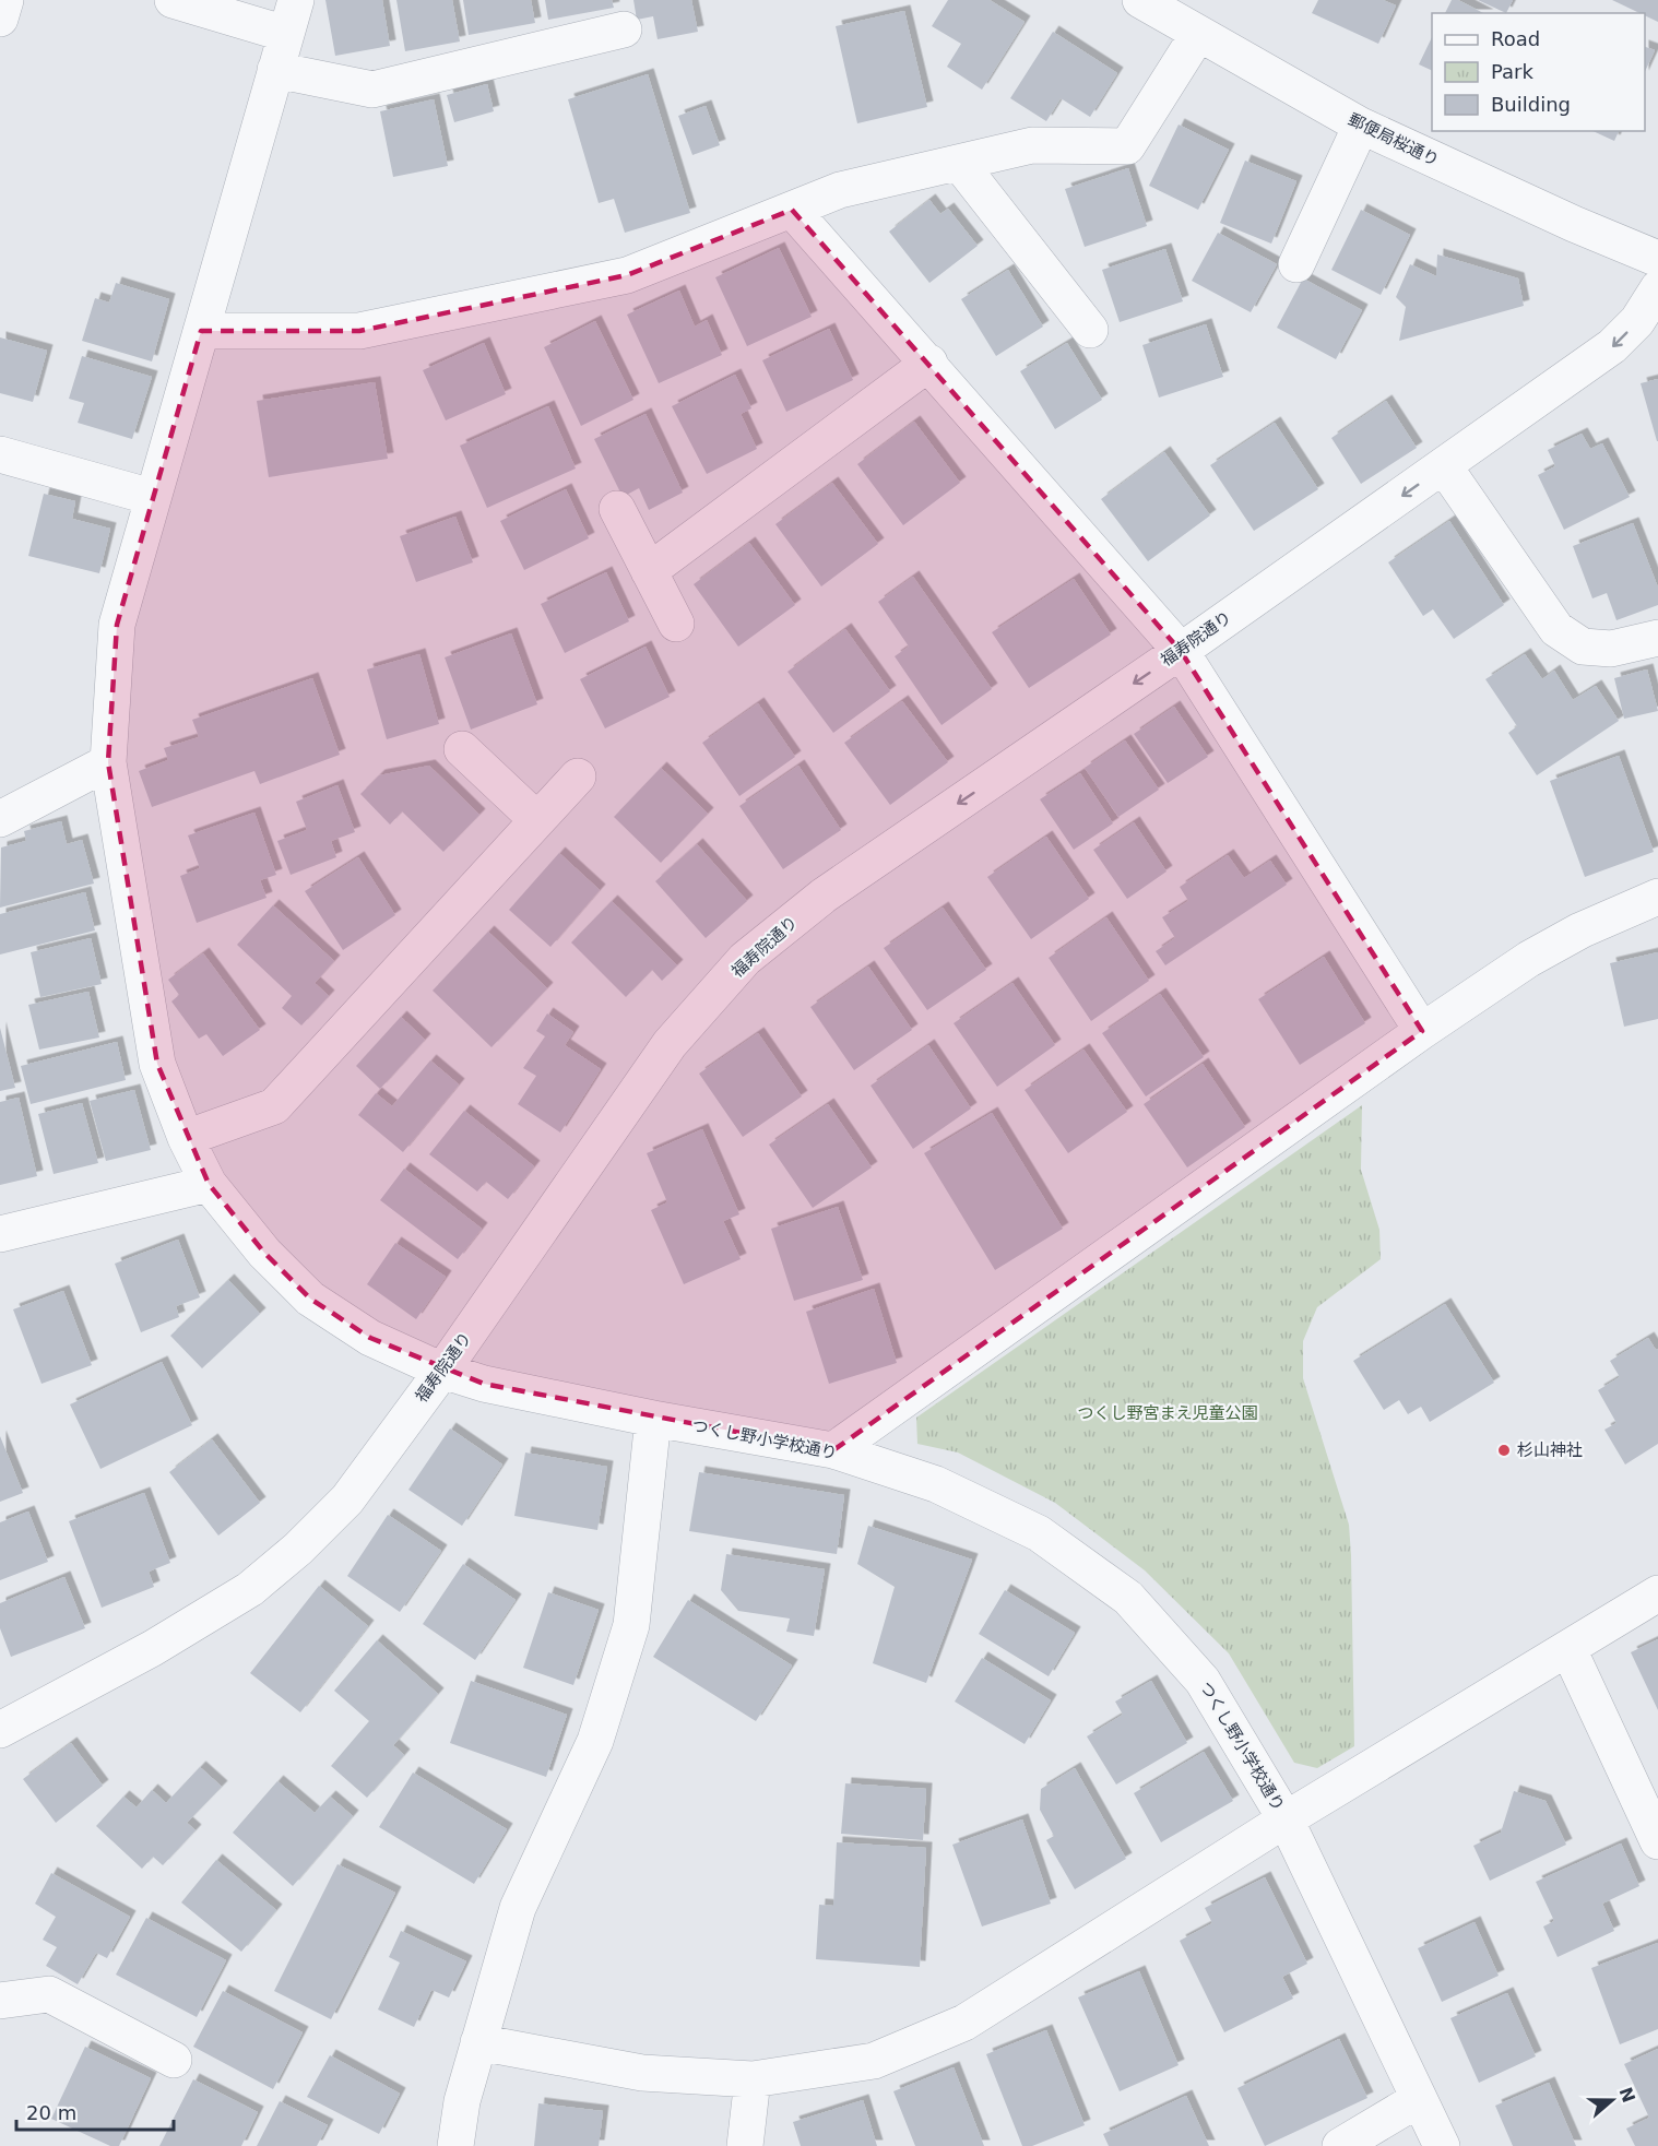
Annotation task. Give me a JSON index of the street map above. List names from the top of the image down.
{
  "streets": {
    "street": ["郵便局桜通り", "福寿院通り", "つくし野小学校通り"]
  },
  "crossings": [
    ["福寿院通り", "つくし野小学校通り"]
  ],
  "parks": ["つくし野宮まえ児童公園"],
  "places": ["杉山神社"],
  "legend": ["Road", "Park", "Building"],
  "scale_bar": "20 m",
  "north": "right"
}
